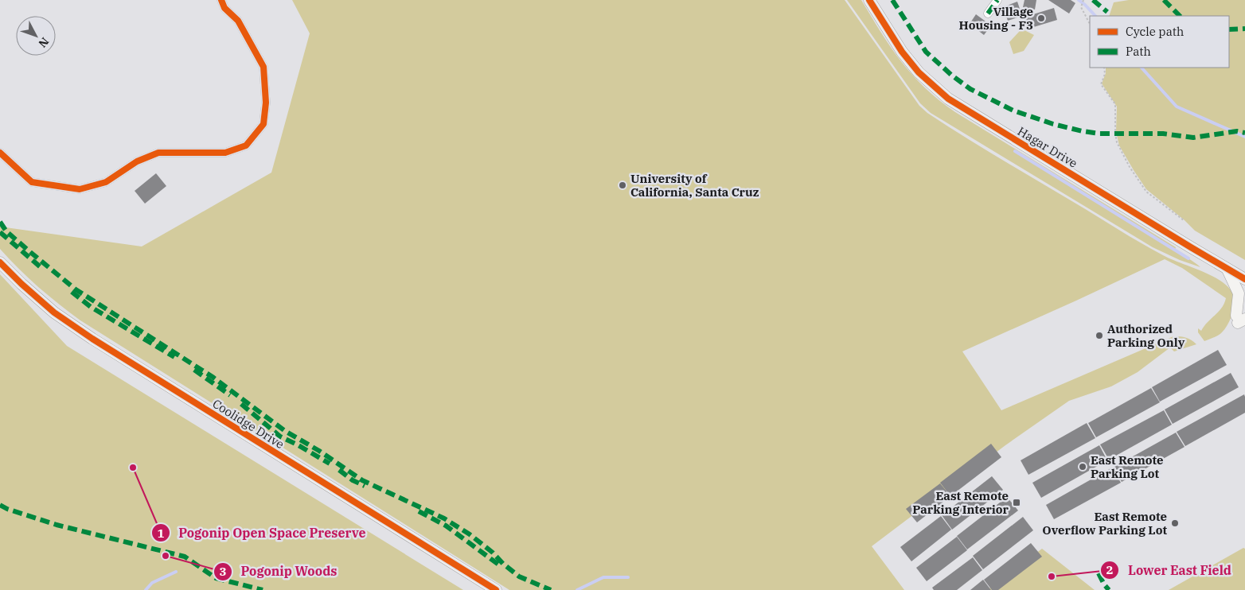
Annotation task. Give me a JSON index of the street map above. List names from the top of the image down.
{
  "streets": {
    "street": ["Hagar Drive", "Coolidge Drive"]
  },
  "places": {
    "other": [
      "Village Housing - F3",
      "University of California, Santa Cruz",
      "Authorized Parking Only",
      "East Remote Parking Lot",
      "Pogonip Open Space Preserve",
      "East Remote Overflow Parking Lot",
      "Pogonip Woods",
      "Lower East Field"
    ],
    "transit": ["East Remote Parking Interior"]
  },
  "legend": ["Cycle path", "Path"],
  "north": "bottom right"
}
